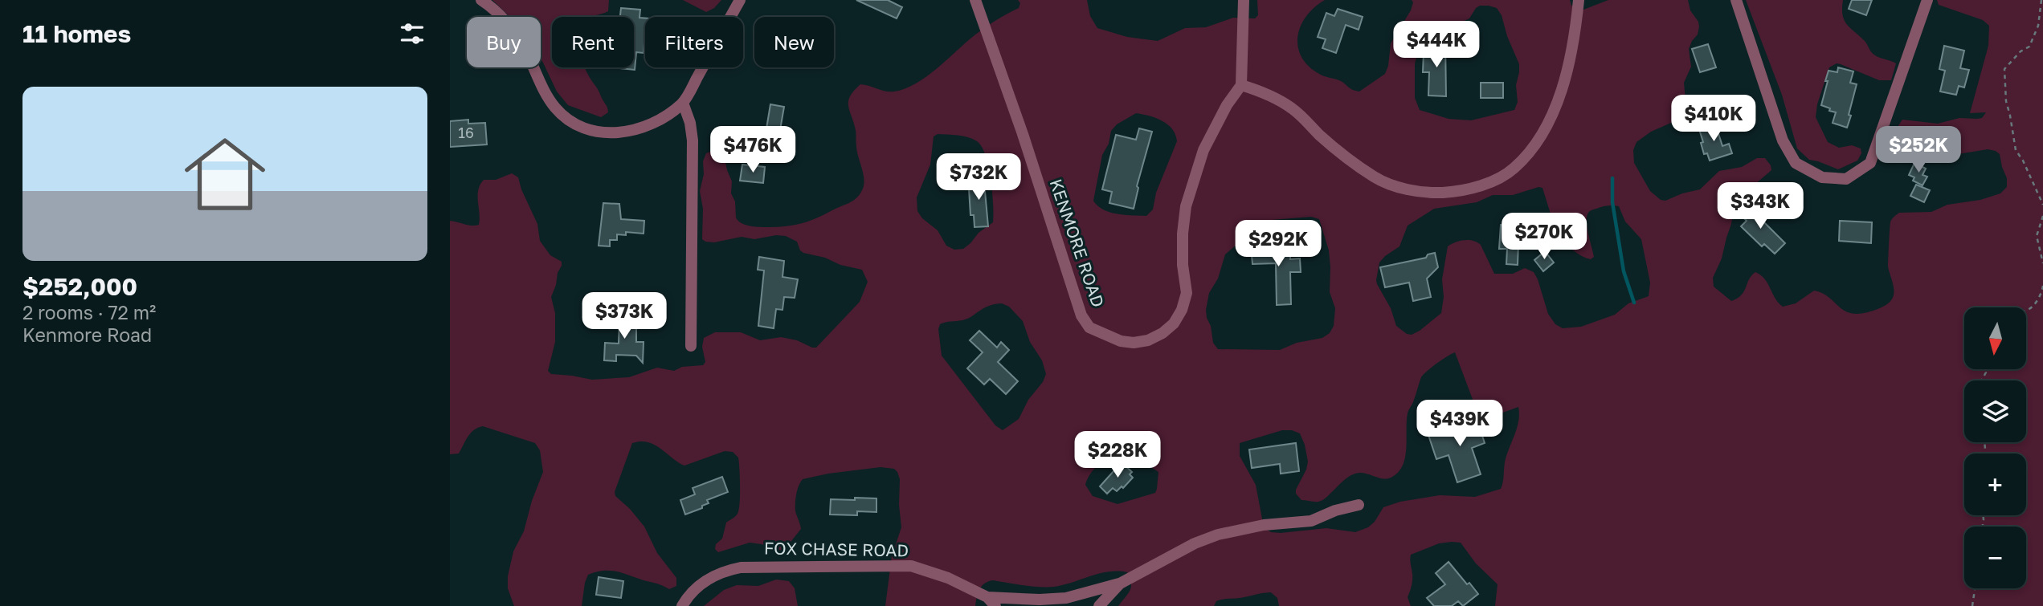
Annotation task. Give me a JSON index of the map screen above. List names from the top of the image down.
{
  "streets": {
    "street": ["KENMORE ROAD", "FOX CHASE ROAD"]
  },
  "house_numbers": ["16"],
  "north": "bottom",
  "page": {
    "heading": "11 homes",
    "chip": [
      "Buy",
      "Rent",
      "Filters",
      "New"
    ],
    "price": [
      "$444K",
      "$410K",
      "$476K",
      "$252K",
      "$732K",
      "$343K",
      "$270K",
      "$292K",
      "$373K",
      "$439K",
      "$228K"
    ],
    "list": [
      {
        "name": "$252,000",
        "note": "2 rooms · 72 m² · Kenmore Road"
      }
    ],
    "map_buttons": ["+", "−"]
  }
}
